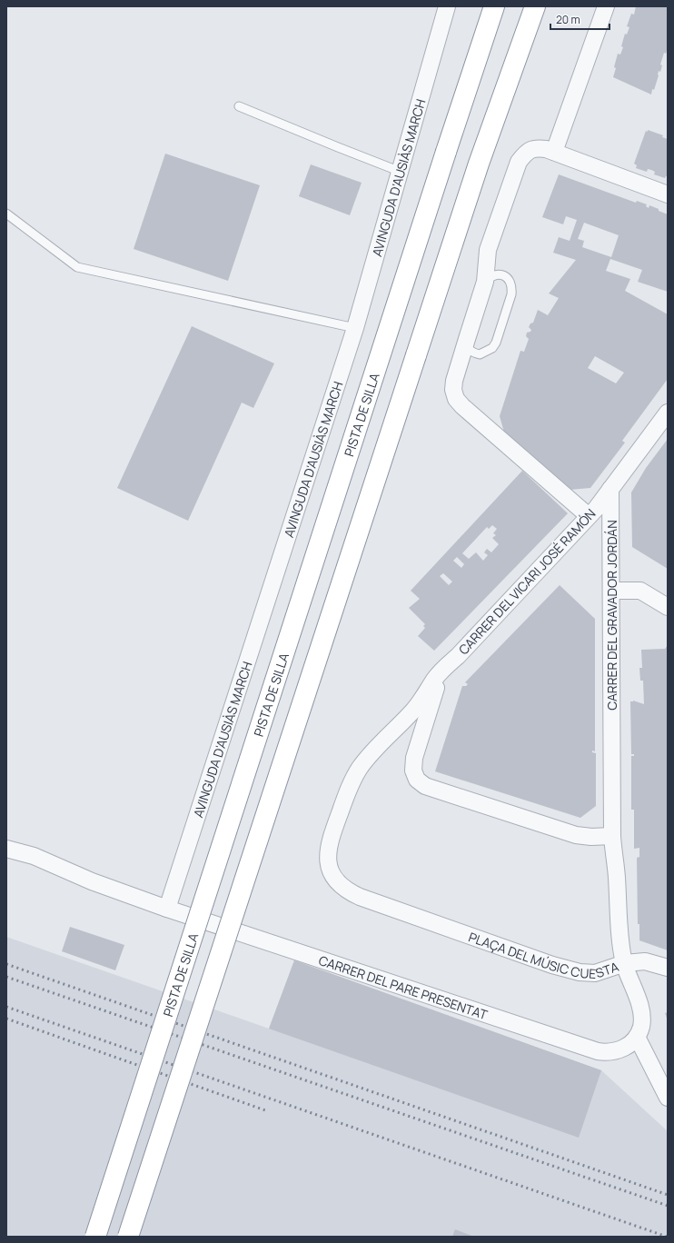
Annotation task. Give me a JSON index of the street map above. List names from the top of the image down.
{
  "streets": {
    "highway": ["PISTA DE SILLA"],
    "street": [
      "AVINGUDA D'AUSIÀS MARCH",
      "CARRER DEL VICARI JOSÉ RAMÓN",
      "CARRER DEL GRAVADOR JORDÁN",
      "PLAÇA DEL MÚSIC CUESTA",
      "CARRER DEL PARE PRESENTAT"
    ]
  },
  "crossings": [
    ["AVINGUDA D'AUSIÀS MARCH", "CARRER DEL PARE PRESENTAT"],
    ["CARRER DEL VICARI JOSÉ RAMÓN", "CARRER DEL GRAVADOR JORDÁN"],
    ["CARRER DEL VICARI JOSÉ RAMÓN", "PLAÇA DEL MÚSIC CUESTA"],
    ["CARRER DEL GRAVADOR JORDÁN", "PLAÇA DEL MÚSIC CUESTA"]
  ],
  "scale_bar": "20 m"
}
